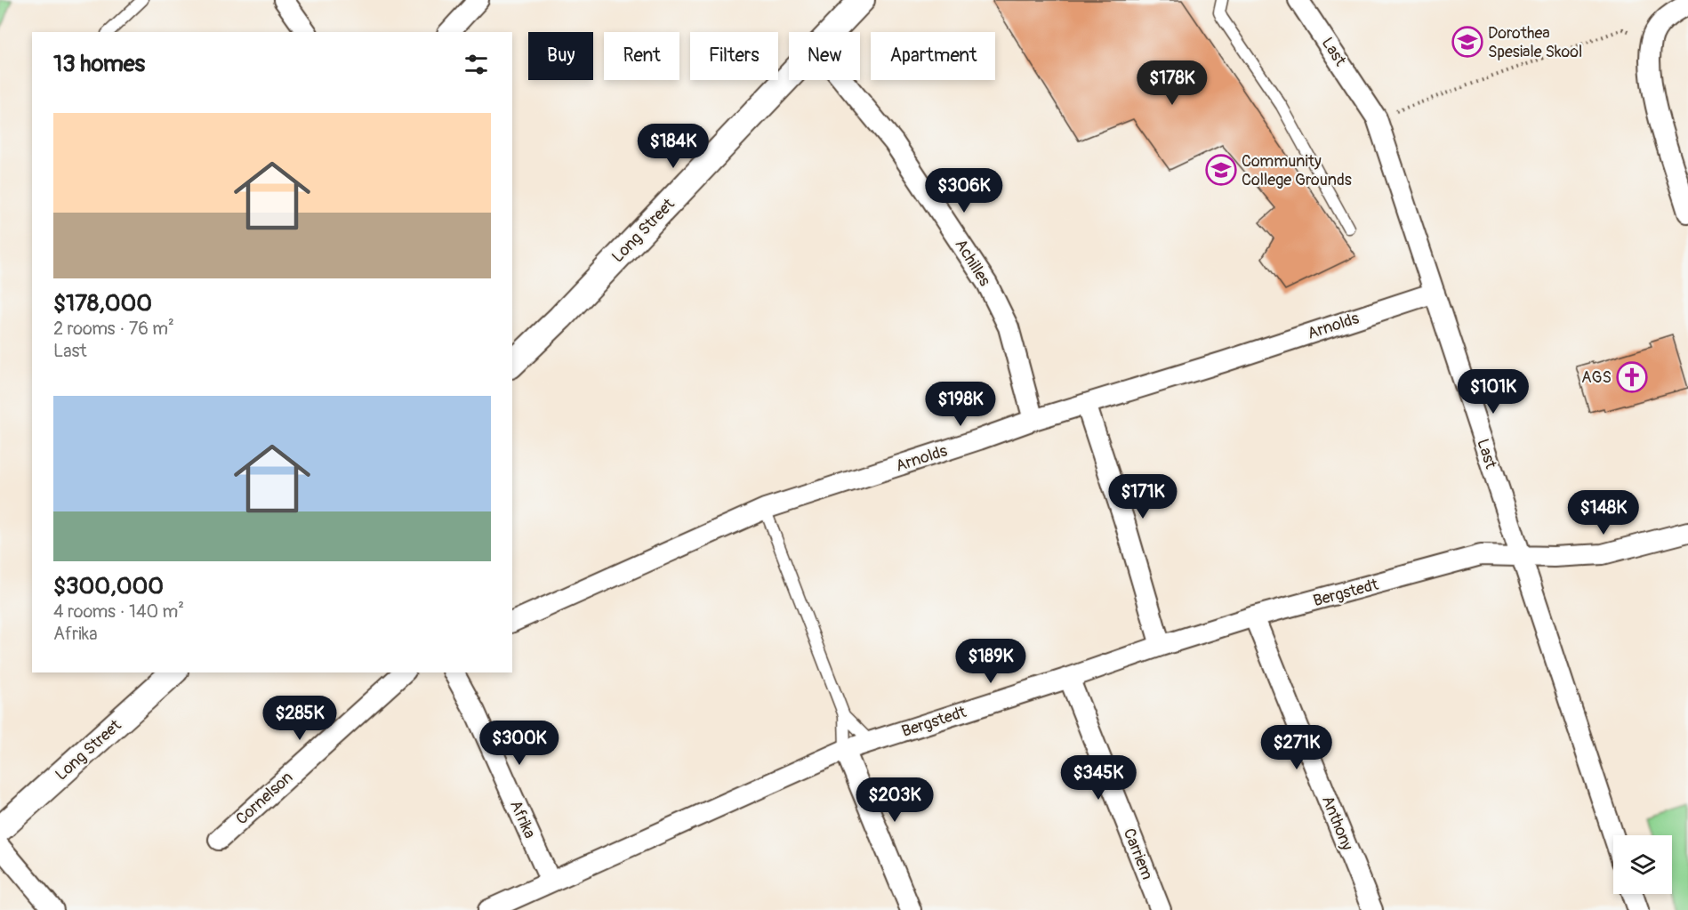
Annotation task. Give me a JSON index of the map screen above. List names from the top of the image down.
{
  "streets": {
    "street": [
      "Last",
      "Long Street",
      "Achilles",
      "Arnolds",
      "Bergstedt",
      "Cornelson",
      "Afrika",
      "Anthony",
      "Carriem"
    ]
  },
  "crossings": [
    ["Last", "Arnolds"],
    ["Last", "Bergstedt"],
    ["Achilles", "Arnolds"],
    ["Bergstedt", "Afrika"],
    ["Bergstedt", "Anthony"],
    ["Bergstedt", "Carriem"]
  ],
  "places": {
    "school or university": ["Dorothea Spesiale Skool", "Community College Grounds"],
    "church": ["AGS"]
  },
  "page": {
    "chip": [
      "Buy",
      "Rent",
      "Filters",
      "New",
      "Apartment"
    ],
    "heading": "13 homes",
    "price": [
      "$178K",
      "$184K",
      "$306K",
      "$101K",
      "$198K",
      "$171K",
      "$148K",
      "$189K",
      "$285K",
      "$300K",
      "$271K",
      "$345K",
      "$203K"
    ],
    "list": [
      {
        "name": "$178,000",
        "note": "2 rooms · 76 m² · Last"
      },
      {
        "name": "$300,000",
        "note": "4 rooms · 140 m² · Afrika"
      }
    ]
  }
}
